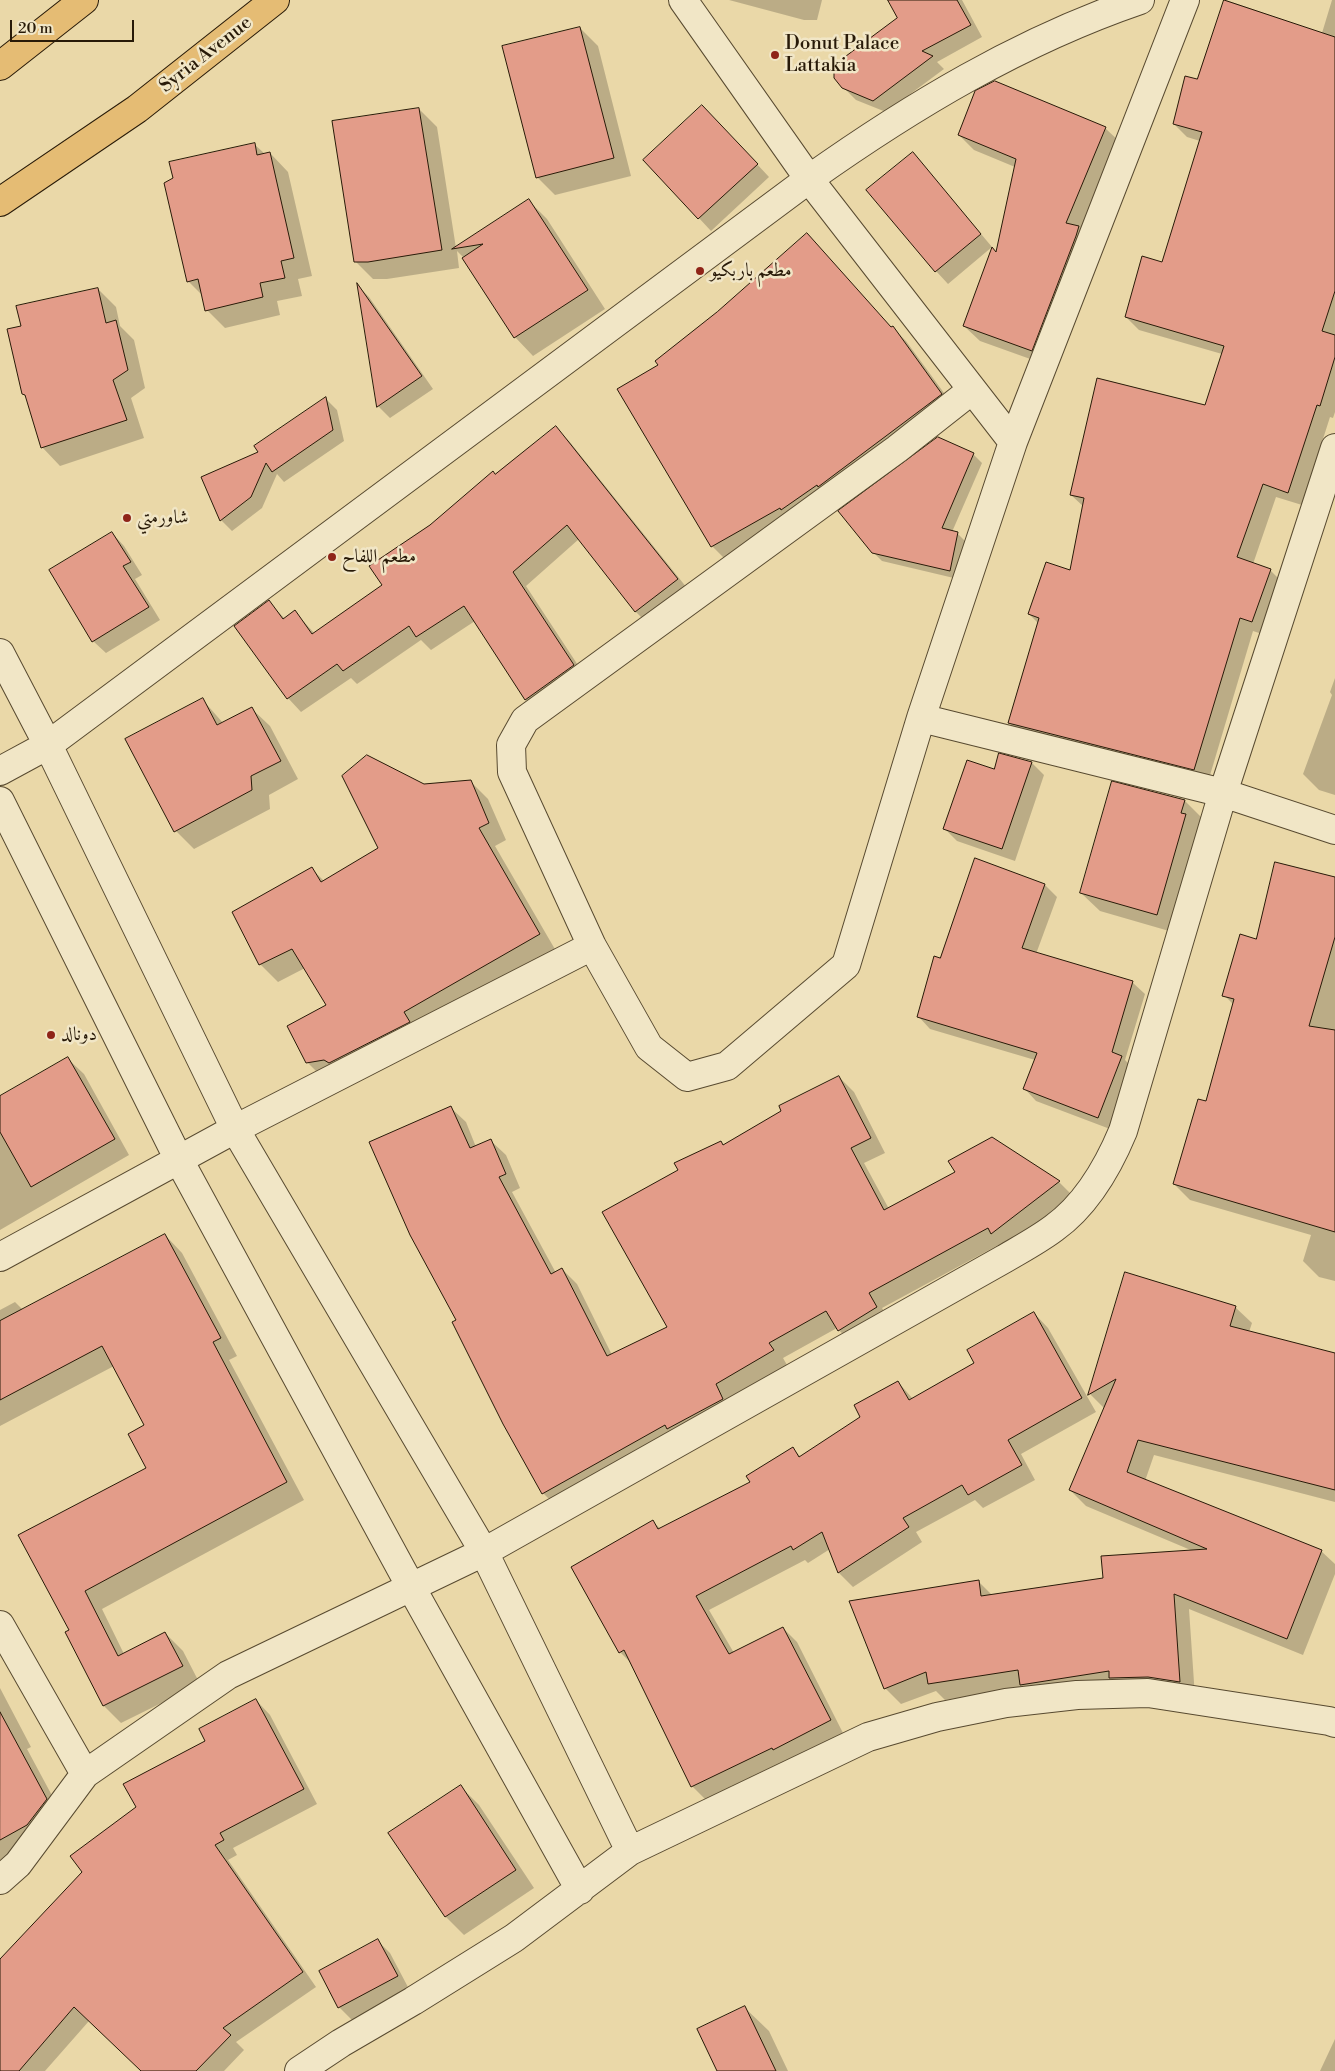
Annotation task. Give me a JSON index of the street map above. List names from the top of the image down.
{
  "streets": {
    "main road": ["Syria Avenue"]
  },
  "places": [
    "Donut Palace Lattakia",
    "مطعم باربكيو",
    "شاورمتي",
    "مطعم اللفاح",
    "دونالد"
  ],
  "scale_bar": "20 m"
}
